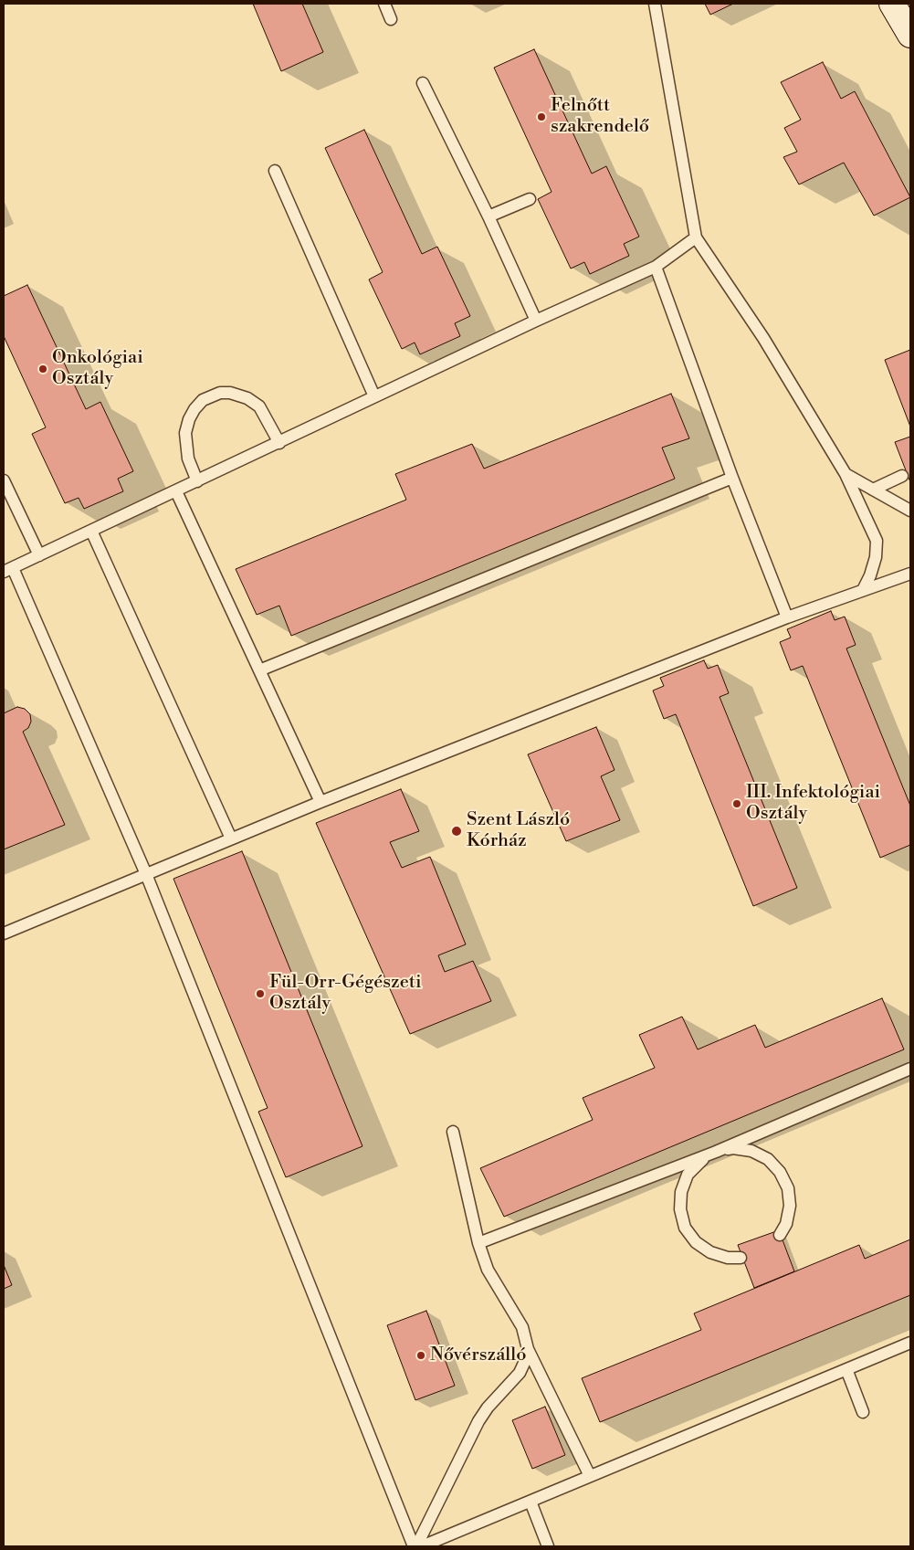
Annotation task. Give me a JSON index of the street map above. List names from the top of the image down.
{
  "places": [
    "Felnőtt szakrendelő",
    "Onkológiai Osztály",
    "III. Infektológiai Osztály",
    "Szent László Kórház",
    "Fül-Orr-Gégészeti Osztály",
    "Nővérszálló"
  ]
}
